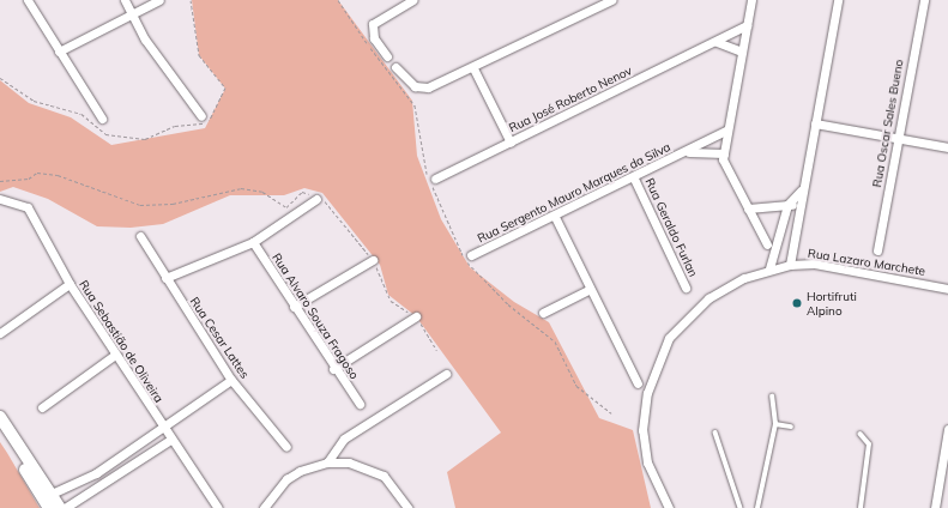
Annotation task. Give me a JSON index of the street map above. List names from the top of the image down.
{
  "streets": {
    "street": [
      "Rua José Roberto Nenov",
      "Rua Oscar Sales Bueno",
      "Rua Sergento Mauro Marques da Silva",
      "Rua Geraldo Furlan",
      "Rua Lazaro Marchete",
      "Rua Alvaro Souza Fragoso",
      "Rua Cesar Lattes",
      "Rua Sebastião de Oliveira"
    ]
  },
  "crossings": [
    ["Rua Sergento Mauro Marques da Silva", "Rua Geraldo Furlan"]
  ],
  "places": ["Hortifruti Alpino"]
}
